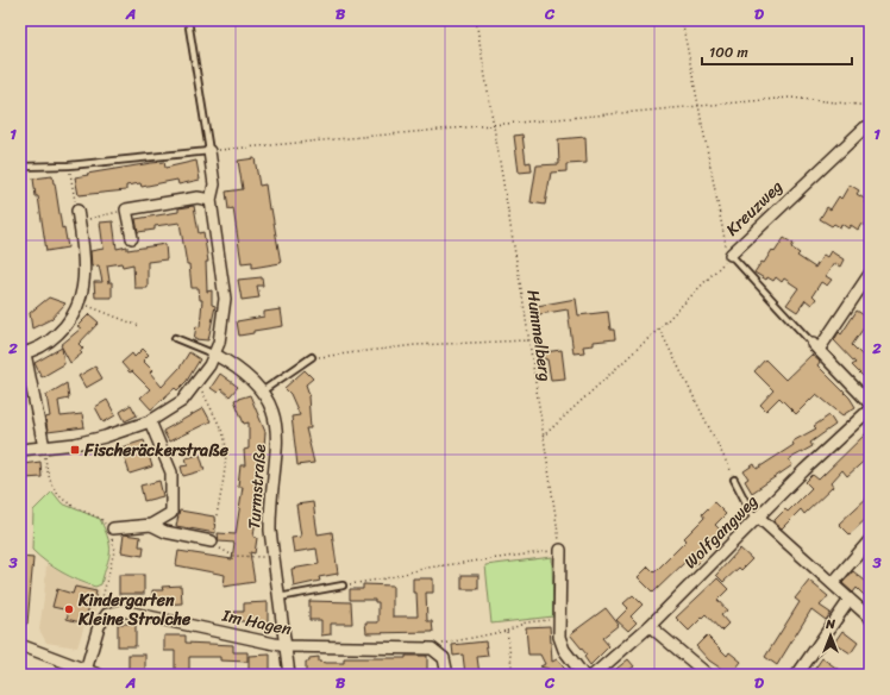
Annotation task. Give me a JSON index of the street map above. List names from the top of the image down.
{
  "streets": {
    "street": [
      "Kreuzweg",
      "Turmstraße",
      "Wolfgangweg",
      "Im Hagen"
    ],
    "path": ["Hummelberg"]
  },
  "crossings": [
    ["Turmstraße", "Im Hagen"]
  ],
  "places": {
    "transit": ["Fischeräckerstraße"],
    "other": ["Kindergarten Kleine Strolche"]
  },
  "scale_bar": "100 m",
  "north": "top",
  "grid": {
    "columns": [
      "A",
      "B",
      "C",
      "D"
    ],
    "rows": ["1", "2", "3"]
  }
}
